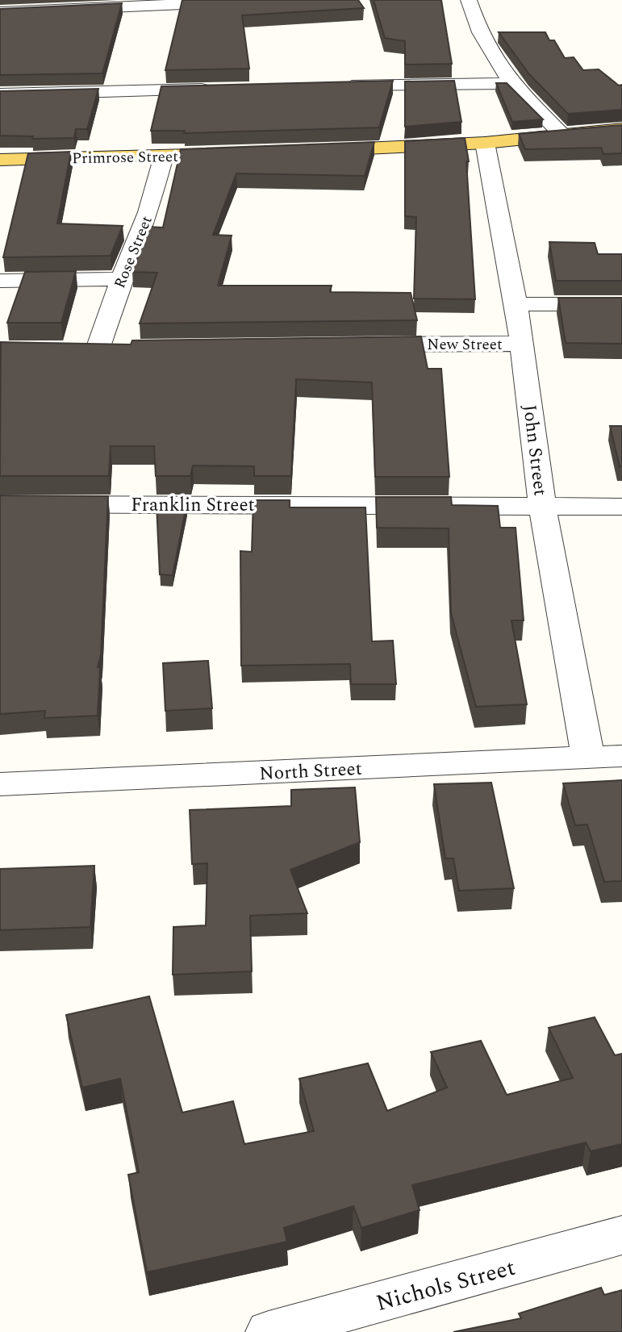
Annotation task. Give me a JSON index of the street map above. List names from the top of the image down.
{
  "streets": {
    "main road": ["Primrose Street"],
    "street": [
      "Rose Street",
      "New Street",
      "John Street",
      "Franklin Street",
      "North Street",
      "Nichols Street"
    ]
  },
  "crossings": [
    ["Primrose Street", "Rose Street"],
    ["New Street", "John Street"],
    ["John Street", "Franklin Street"],
    ["John Street", "North Street"]
  ]
}
